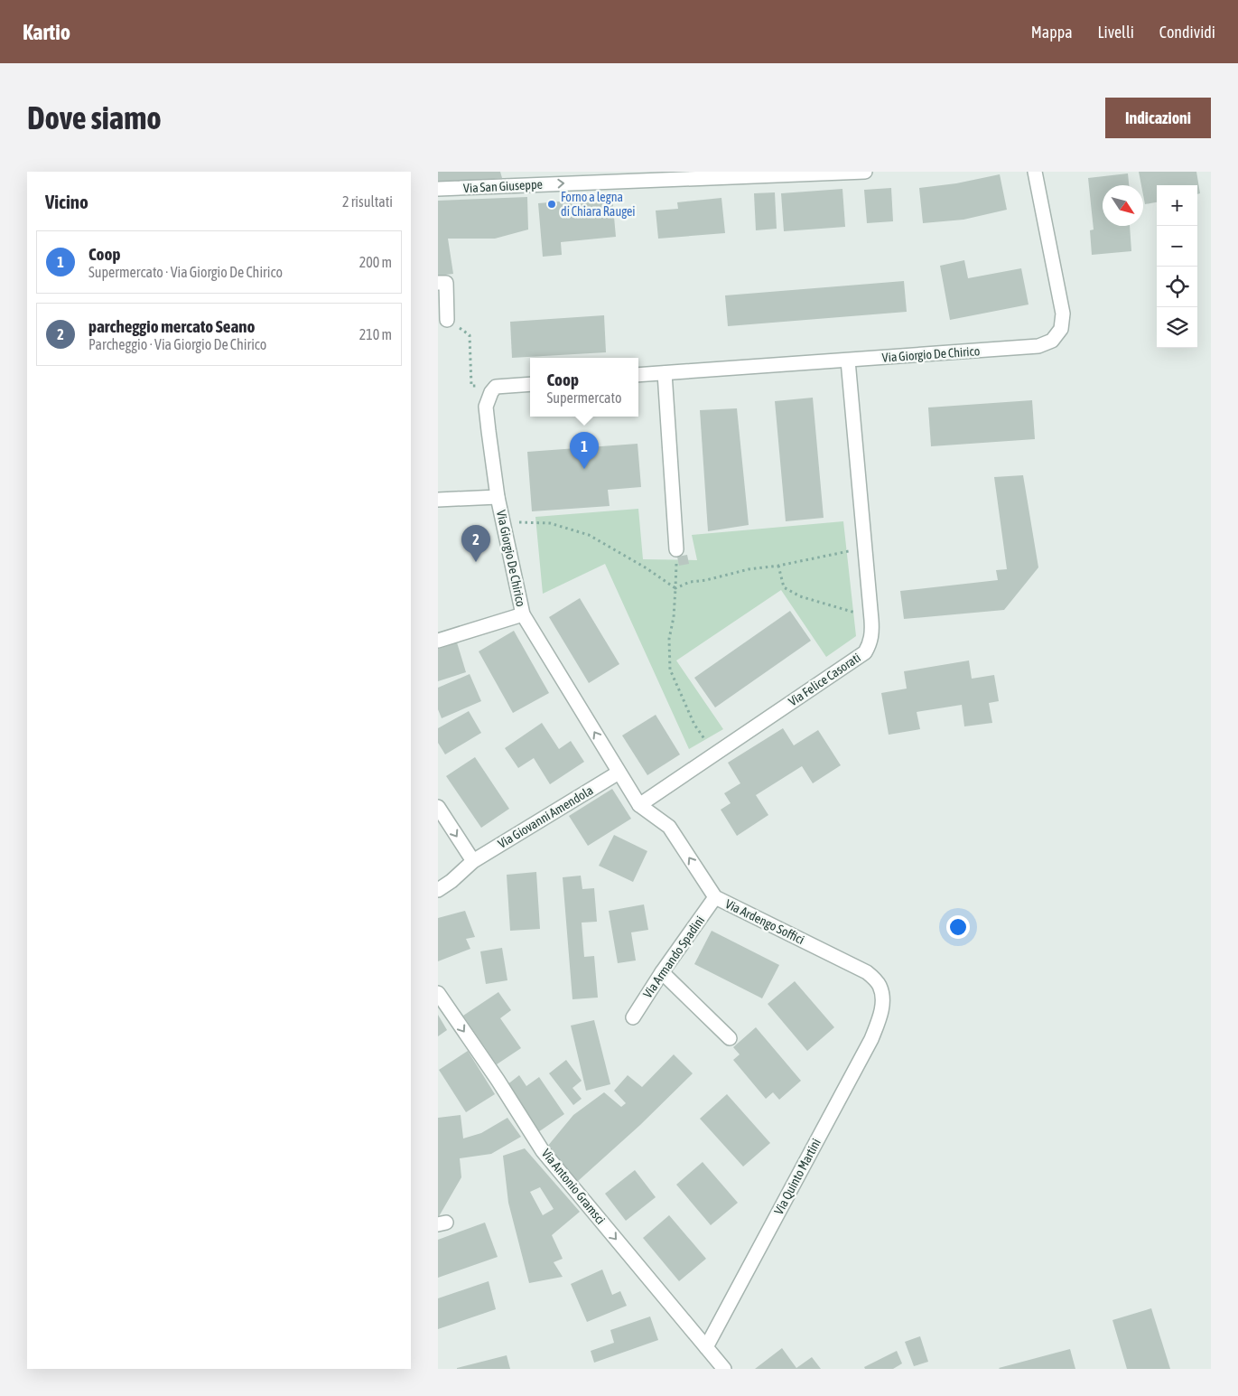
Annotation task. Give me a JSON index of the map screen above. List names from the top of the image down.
{
  "streets": {
    "street": [
      "Via San Giuseppe",
      "Via Giorgio De Chirico",
      "Via Felice Casorati",
      "Via Giovanni Amendola",
      "Via Ardengo Soffici",
      "Via Armando Spadini",
      "Via Quinto Martini",
      "Via Antonio Gramsci"
    ]
  },
  "crossings": [
    ["Via Giorgio De Chirico", "Via Felice Casorati"],
    ["Via Giorgio De Chirico", "Via Giovanni Amendola"],
    ["Via Felice Casorati", "Via Ardengo Soffici"],
    ["Via Ardengo Soffici", "Via Armando Spadini"],
    ["Via Ardengo Soffici", "Via Quinto Martini"],
    ["Via Quinto Martini", "Via Antonio Gramsci"]
  ],
  "one_way": ["Via Ardengo Soffici", "Via Antonio Gramsci"],
  "places": ["Forno a legna di Chiara Raugei"],
  "north": "bottom right",
  "page": {
    "header": "Kartio",
    "nav": ["Mappa", "Livelli", "Condividi"],
    "buttons": "Indicazioni",
    "title": "Dove siamo",
    "heading": ["Vicino", "2 risultati"],
    "map_buttons": ["+", "−"],
    "list": [
      {
        "mark": "1",
        "name": "Coop",
        "note": "Supermercato · Via Giorgio De Chirico",
        "value": "200 m"
      },
      {
        "mark": "2",
        "name": "parcheggio mercato Seano",
        "note": "Parcheggio · Via Giorgio De Chirico",
        "value": "210 m"
      }
    ],
    "popup": ["Coop", "Supermercato"],
    "pins": ["1", "2"]
  }
}
